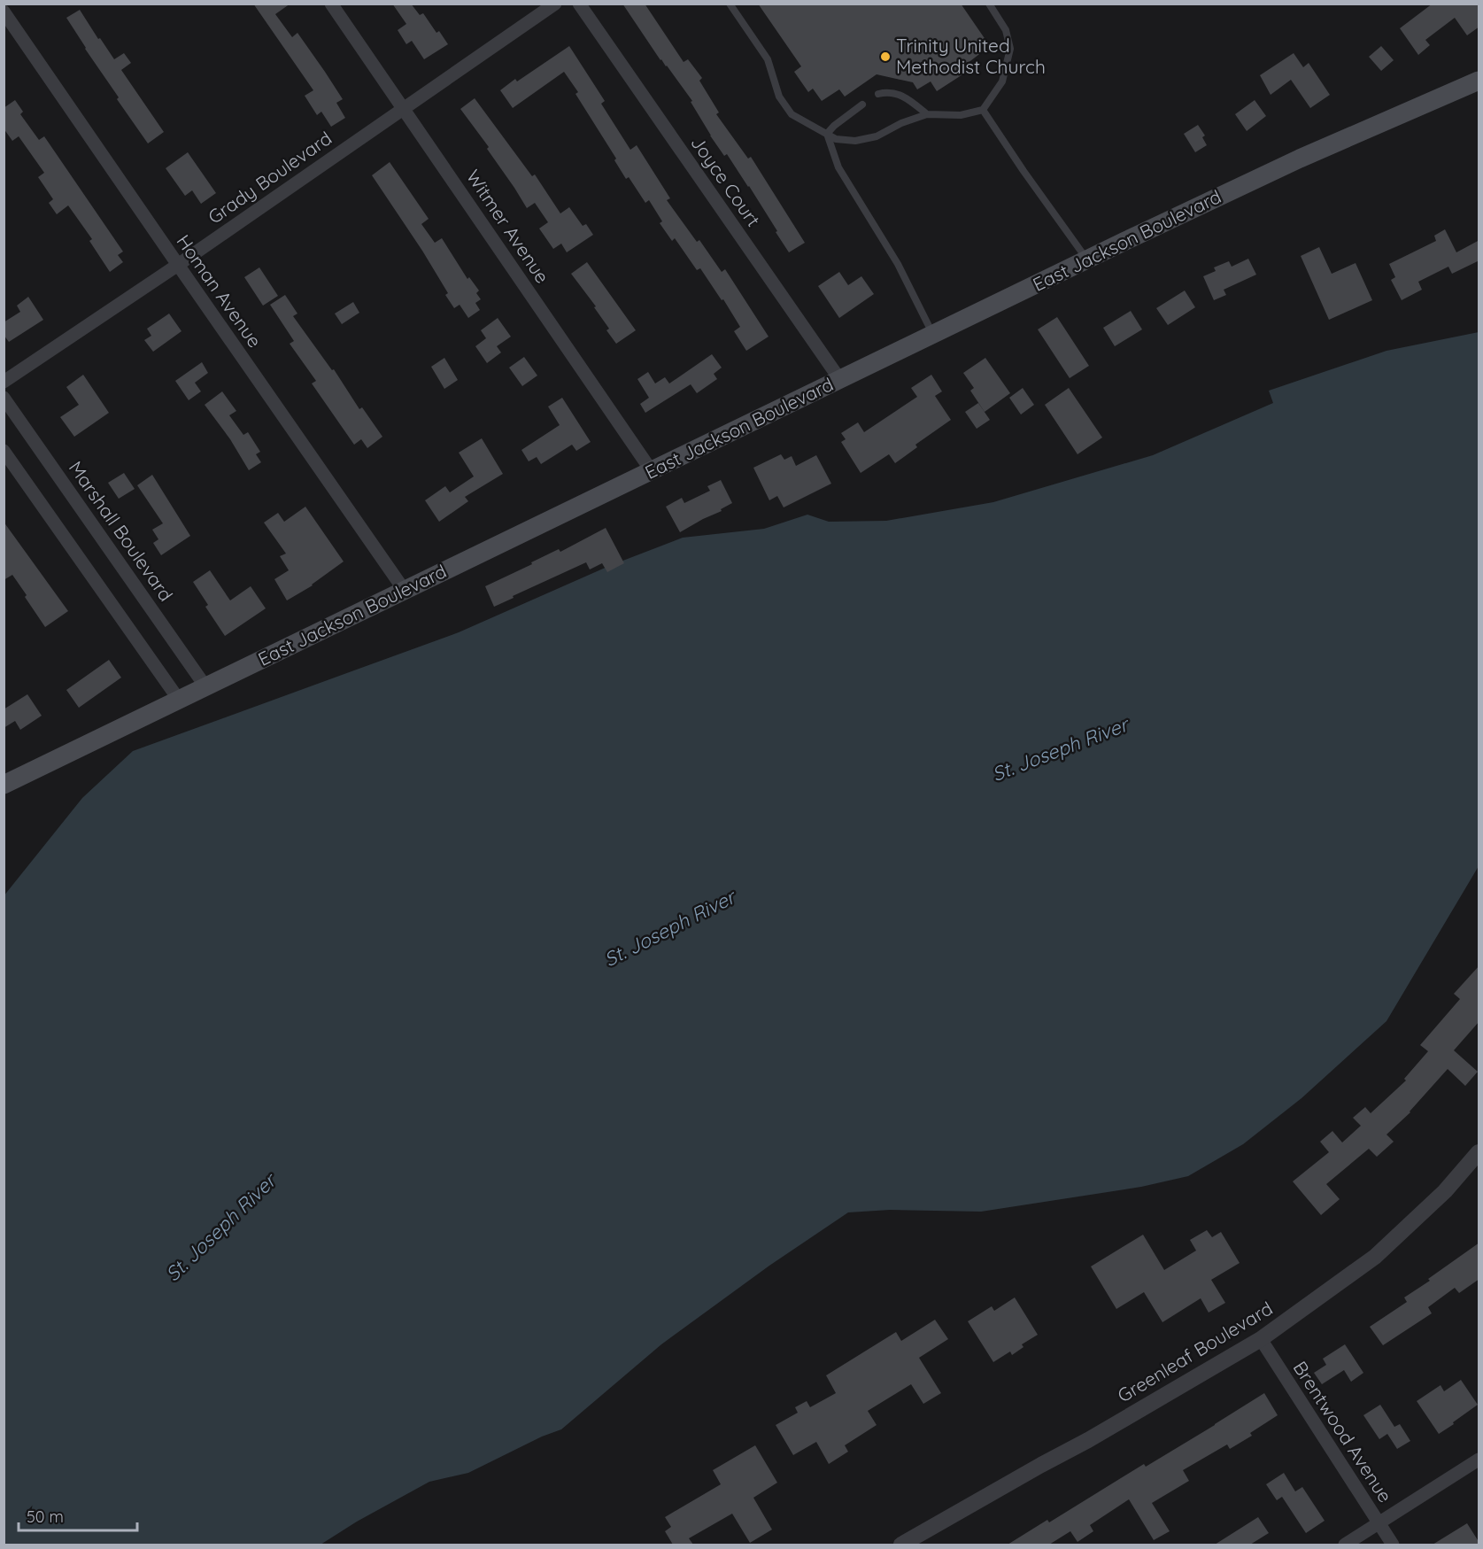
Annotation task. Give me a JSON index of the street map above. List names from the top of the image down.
{
  "streets": {
    "main road": ["East Jackson Boulevard"],
    "street": [
      "Grady Boulevard",
      "Joyce Court",
      "Witmer Avenue",
      "Homan Avenue",
      "Marshall Boulevard",
      "Greenleaf Boulevard",
      "Brentwood Avenue"
    ]
  },
  "crossings": [
    ["Grady Boulevard", "Witmer Avenue"],
    ["Grady Boulevard", "Homan Avenue"],
    ["Joyce Court", "East Jackson Boulevard"],
    ["Witmer Avenue", "East Jackson Boulevard"],
    ["East Jackson Boulevard", "Homan Avenue"],
    ["East Jackson Boulevard", "Marshall Boulevard"],
    ["Greenleaf Boulevard", "Brentwood Avenue"]
  ],
  "water": ["St. Joseph River"],
  "places": ["Trinity United Methodist Church"],
  "scale_bar": "50 m"
}
